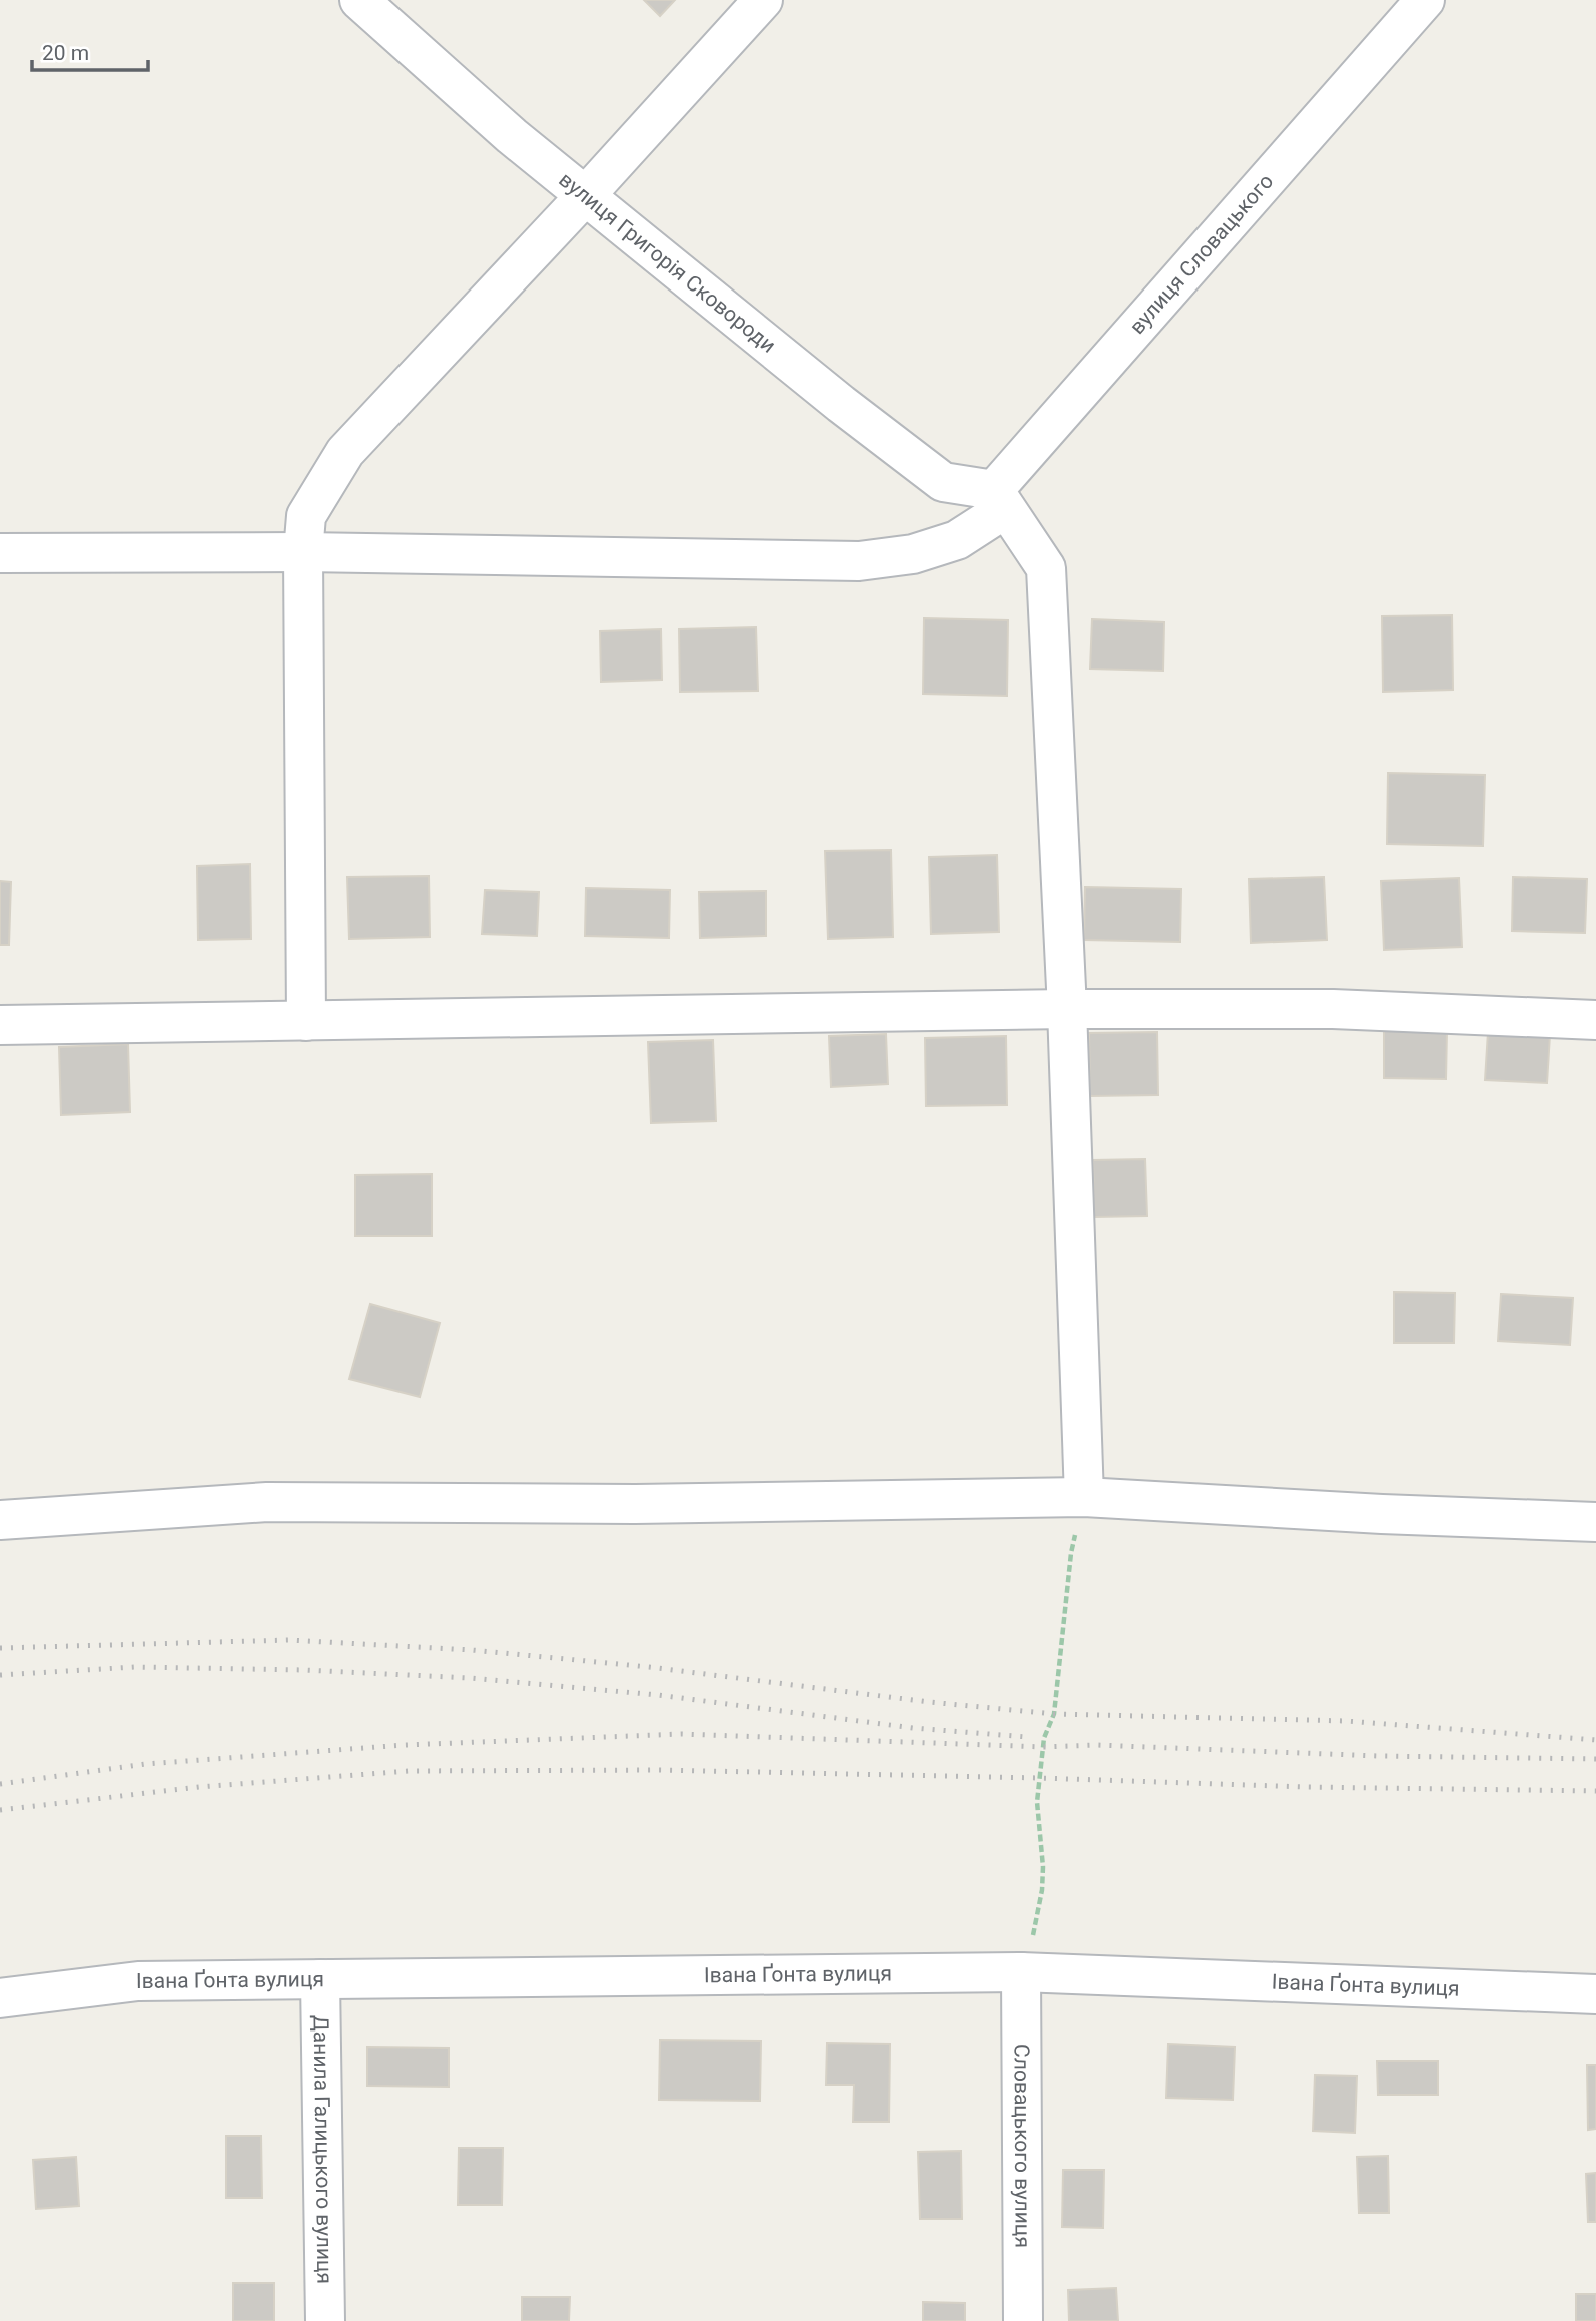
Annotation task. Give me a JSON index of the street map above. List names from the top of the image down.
{
  "streets": {
    "street": [
      "вулиця Словацького",
      "вулиця Григорія Сковороди",
      "Івана Ґонта вулиця",
      "Словацького вулиця",
      "Данила Галицького вулиця"
    ]
  },
  "crossings": [
    ["вулиця Словацького", "вулиця Григорія Сковороди"],
    ["Івана Ґонта вулиця", "Словацького вулиця"],
    ["Івана Ґонта вулиця", "Данила Галицького вулиця"]
  ],
  "scale_bar": "20 m"
}
